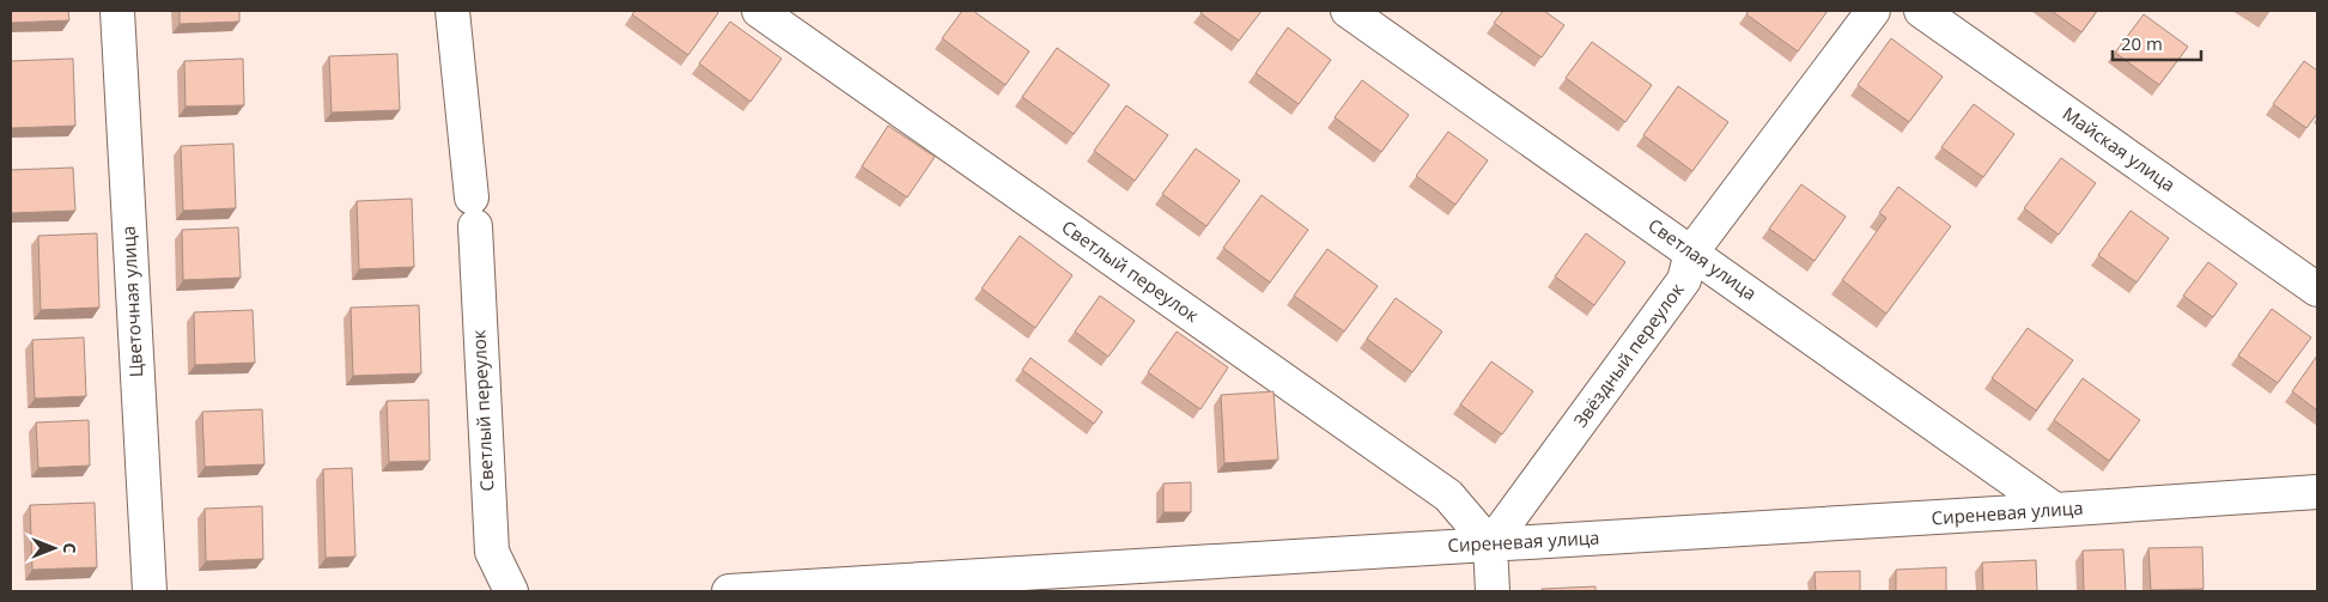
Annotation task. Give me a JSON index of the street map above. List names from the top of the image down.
{
  "streets": {
    "street": [
      "Майская улица",
      "Светлая улица",
      "Светлый переулок",
      "Цветочная улица",
      "Звёздный переулок",
      "Сиреневая улица"
    ]
  },
  "crossings": [
    ["Светлая улица", "Звёздный переулок"],
    ["Светлая улица", "Сиреневая улица"],
    ["Светлый переулок", "Звёздный переулок"],
    ["Светлый переулок", "Сиреневая улица"],
    ["Звёздный переулок", "Сиреневая улица"]
  ],
  "scale_bar": "20 m",
  "north": "right"
}
